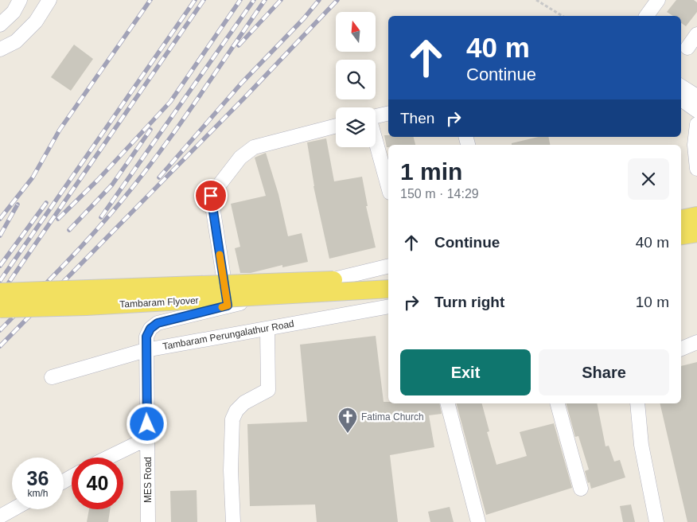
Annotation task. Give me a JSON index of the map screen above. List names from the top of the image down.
{
  "streets": {
    "main road": ["Tambaram Flyover"],
    "street": ["Tambaram Perungalathur Road", "MES Road"]
  },
  "places": {
    "church": ["Fatima Church"]
  },
  "north": "top",
  "page": {
    "turn": ["40 m", "Continue"],
    "then": "Then",
    "heading": ["1 min", "150 m · 14:29"],
    "list": [
      {
        "name": "Continue",
        "value": "40 m"
      },
      {
        "name": "Turn right",
        "value": "10 m"
      }
    ],
    "buttons": ["Exit", "Share"],
    "speed": "36 km/h",
    "limit": "40"
  }
}
